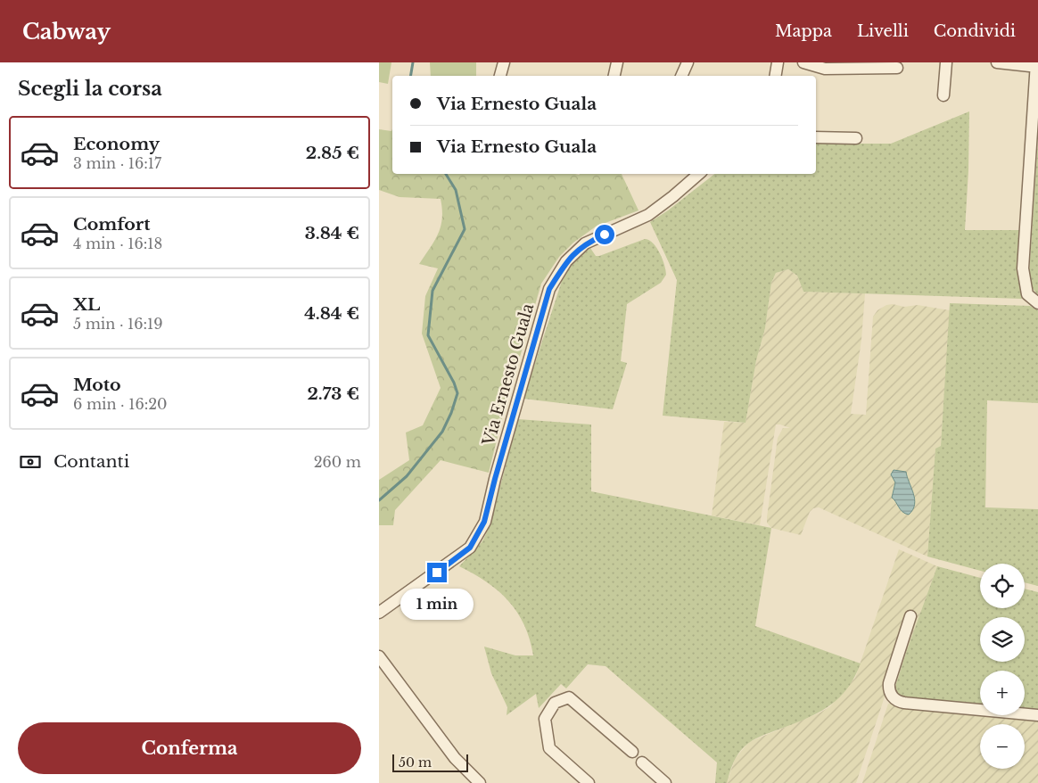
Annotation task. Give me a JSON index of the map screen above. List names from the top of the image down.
{
  "streets": {
    "street": ["Via Ernesto Guala"]
  },
  "scale_bar": "50 m",
  "page": {
    "header": "Cabway",
    "nav": ["Mappa", "Livelli", "Condividi"],
    "heading": "Scegli la corsa",
    "banner": ["Via Ernesto Guala", "Via Ernesto Guala"],
    "list": [
      {
        "name": "Economy",
        "note": "3 min · 16:17",
        "value": "2.85 €"
      },
      {
        "name": "Comfort",
        "note": "4 min · 16:18",
        "value": "3.84 €"
      },
      {
        "name": "XL",
        "note": "5 min · 16:19",
        "value": "4.84 €"
      },
      {
        "name": "Moto",
        "note": "6 min · 16:20",
        "value": "2.73 €"
      }
    ],
    "pay": ["Contanti", "260 m"],
    "map_buttons": ["+", "−"],
    "bubble": "1 min",
    "buttons": "Conferma",
    "scale": "50 m"
  }
}
